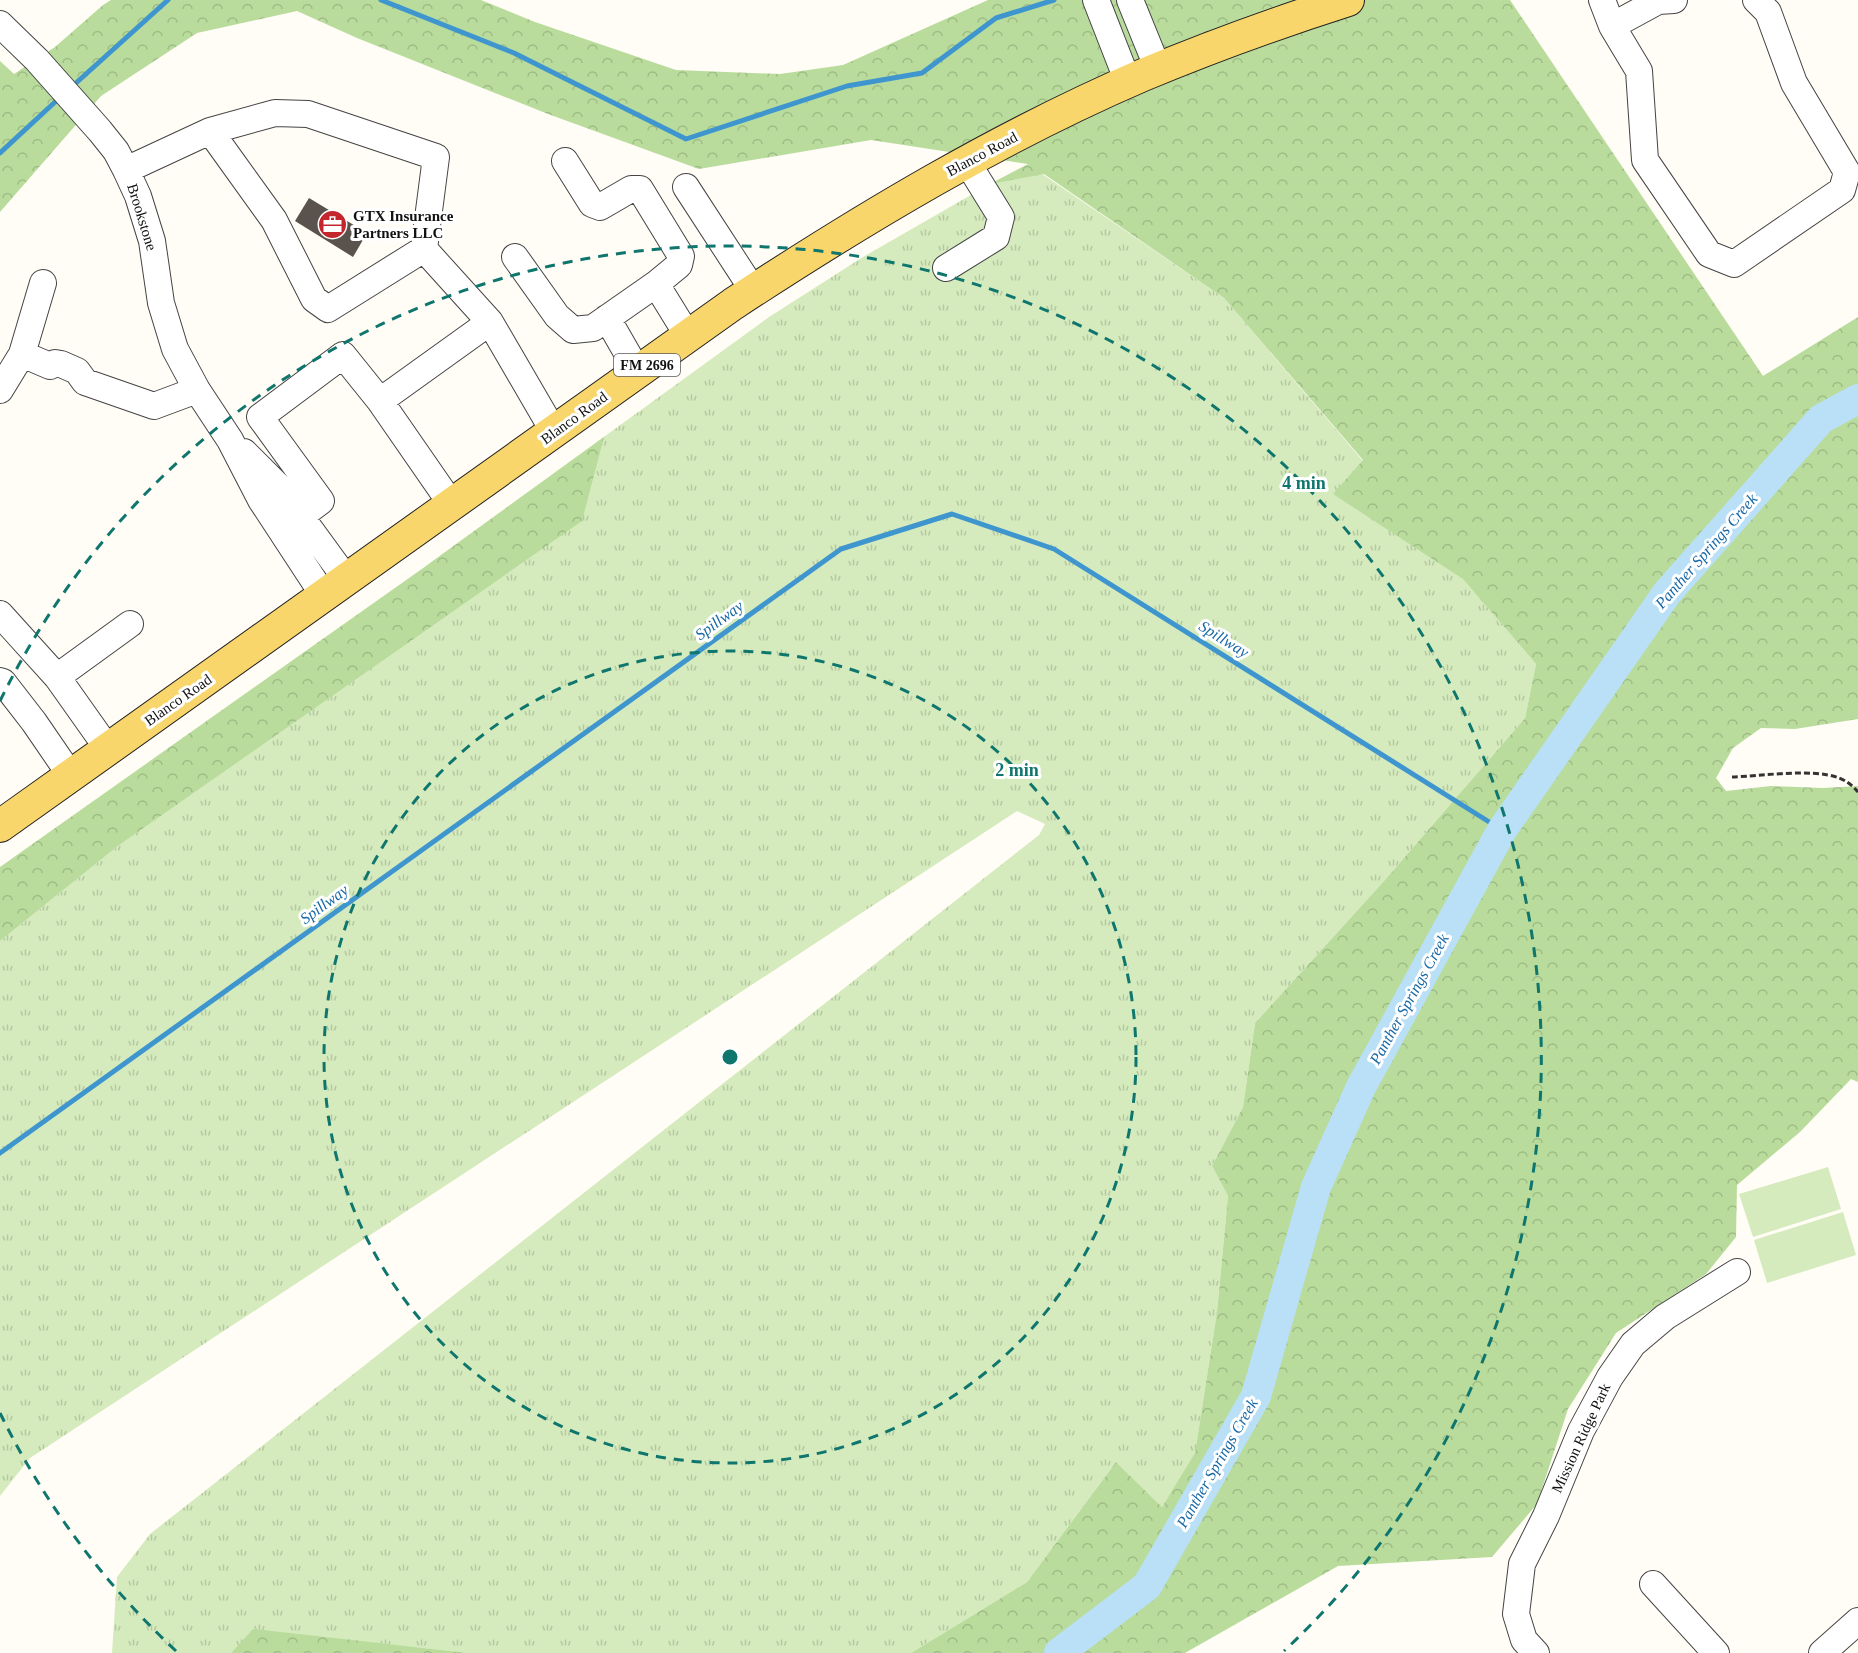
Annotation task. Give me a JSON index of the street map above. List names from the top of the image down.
{
  "streets": {
    "main road": ["Blanco Road", "FM 2696"],
    "street": ["Brookstone", "Mission Ridge Park"]
  },
  "crossings": [
    ["Blanco Road", "Brookstone"]
  ],
  "water": ["Panther Springs Creek", "Spillway"],
  "places": {
    "office": ["GTX Insurance Partners LLC"]
  },
  "rings": ["4 min", "2 min"]
}
